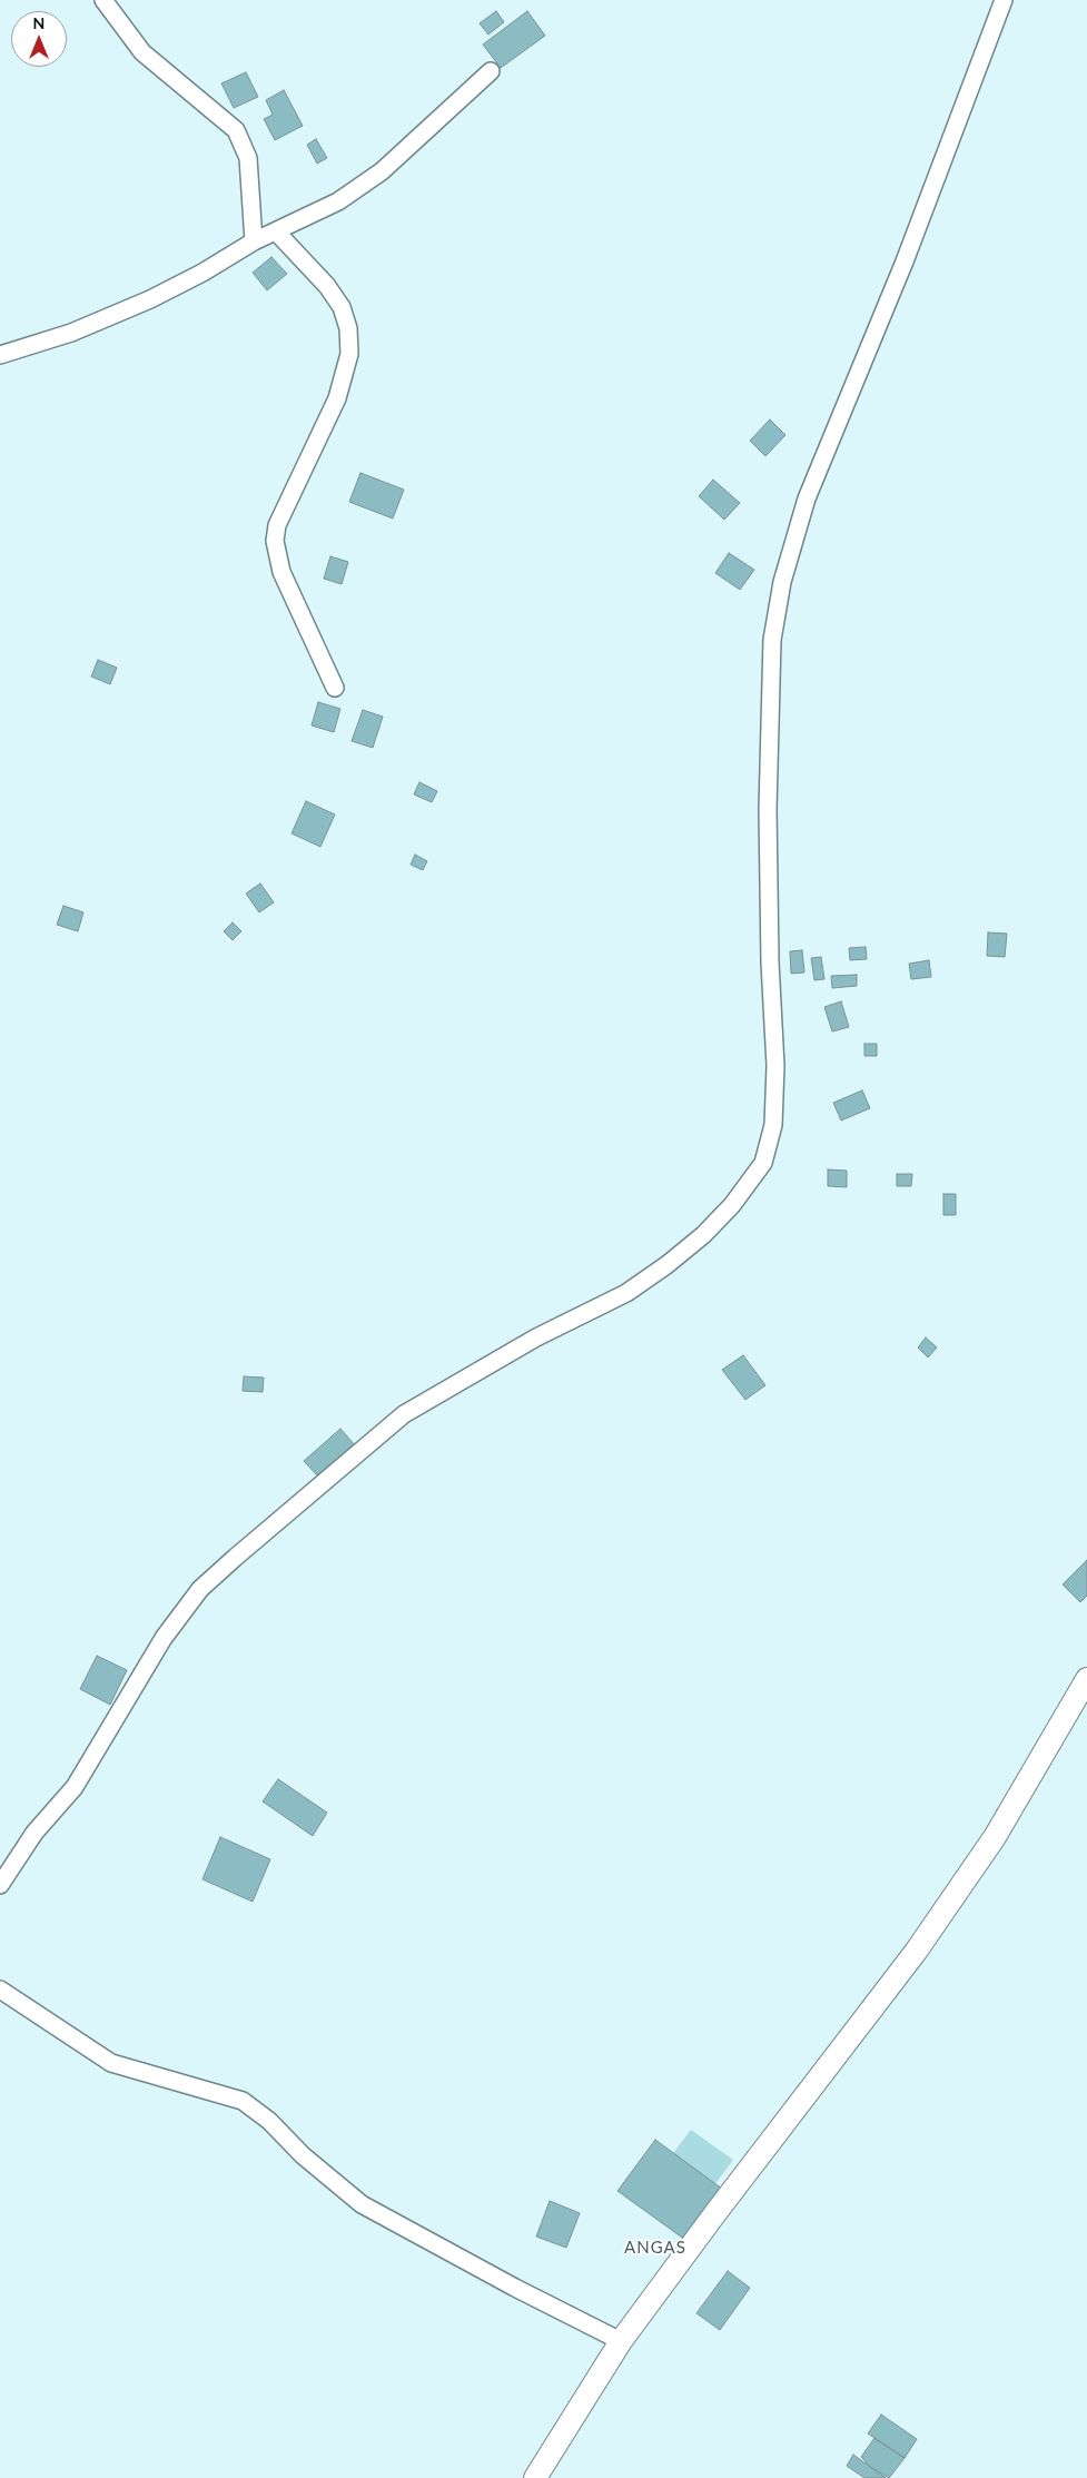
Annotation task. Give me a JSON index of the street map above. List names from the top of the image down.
{
  "districts": ["ANGAS"],
  "north": "top"
}
